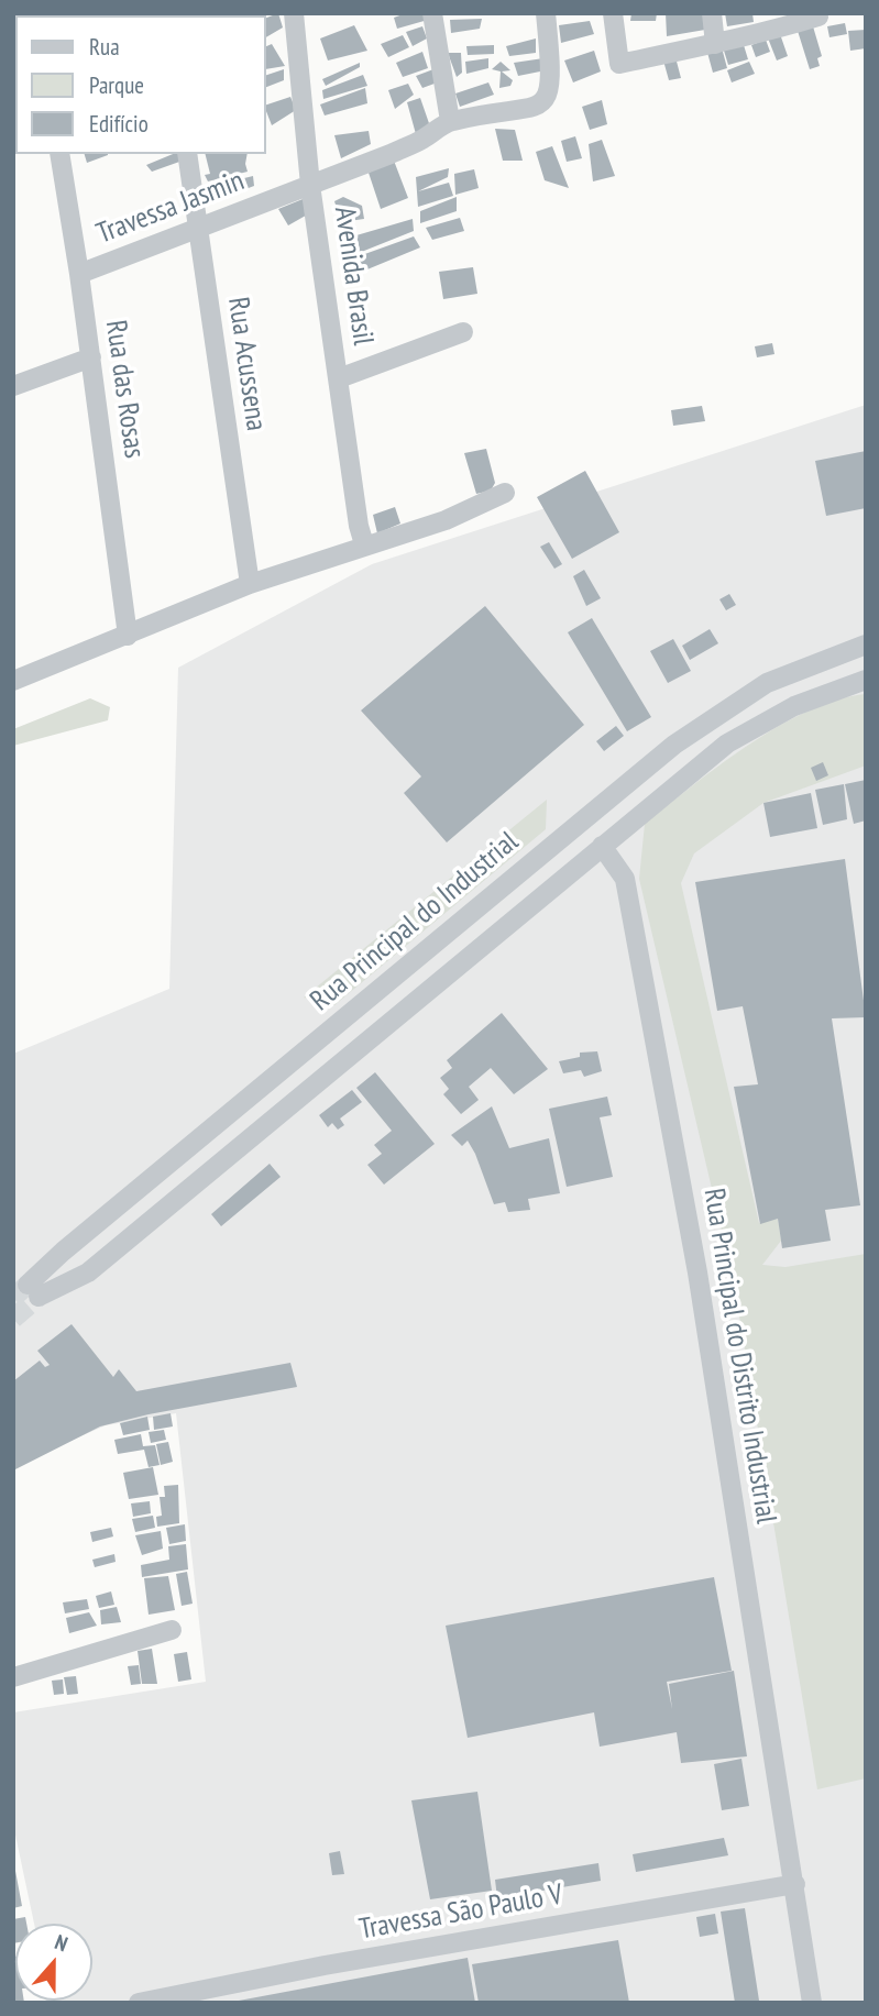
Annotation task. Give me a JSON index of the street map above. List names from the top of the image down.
{
  "streets": {
    "street": [
      "Travessa Jasmin",
      "Avenida Brasil",
      "Rua Acussena",
      "Rua das Rosas",
      "Rua Principal do Industrial",
      "Rua Principal do Distrito Industrial",
      "Travessa São Paulo V"
    ]
  },
  "crossings": [
    ["Travessa Jasmin", "Avenida Brasil"],
    ["Travessa Jasmin", "Rua Acussena"],
    ["Travessa Jasmin", "Rua das Rosas"],
    ["Rua Principal do Industrial", "Rua Principal do Distrito Industrial"],
    ["Rua Principal do Distrito Industrial", "Travessa São Paulo V"]
  ],
  "legend": ["Rua", "Parque", "Edifício"],
  "north": "top"
}
